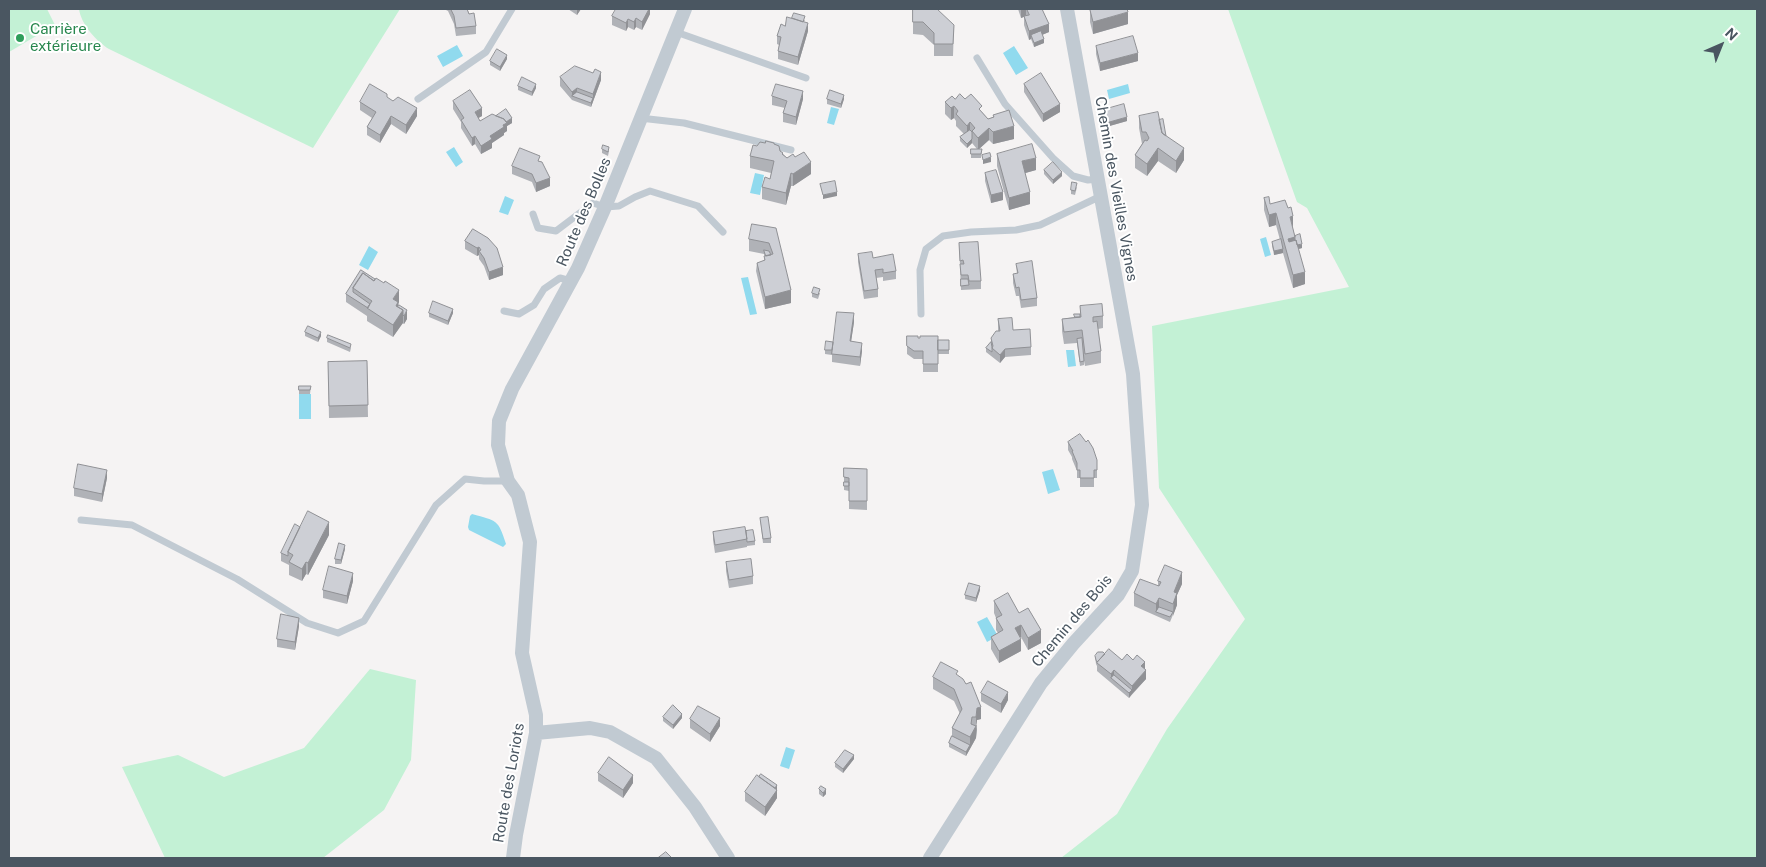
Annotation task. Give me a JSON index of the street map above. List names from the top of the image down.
{
  "streets": {
    "street": [
      "Chemin des Vieilles Vignes",
      "Route des Bolles",
      "Chemin des Bois",
      "Route des Loriots"
    ]
  },
  "crossings": [
    ["Chemin des Vieilles Vignes", "Chemin des Bois"],
    ["Route des Bolles", "Route des Loriots"]
  ],
  "places": ["Carrière extérieure"],
  "north": "top right"
}
